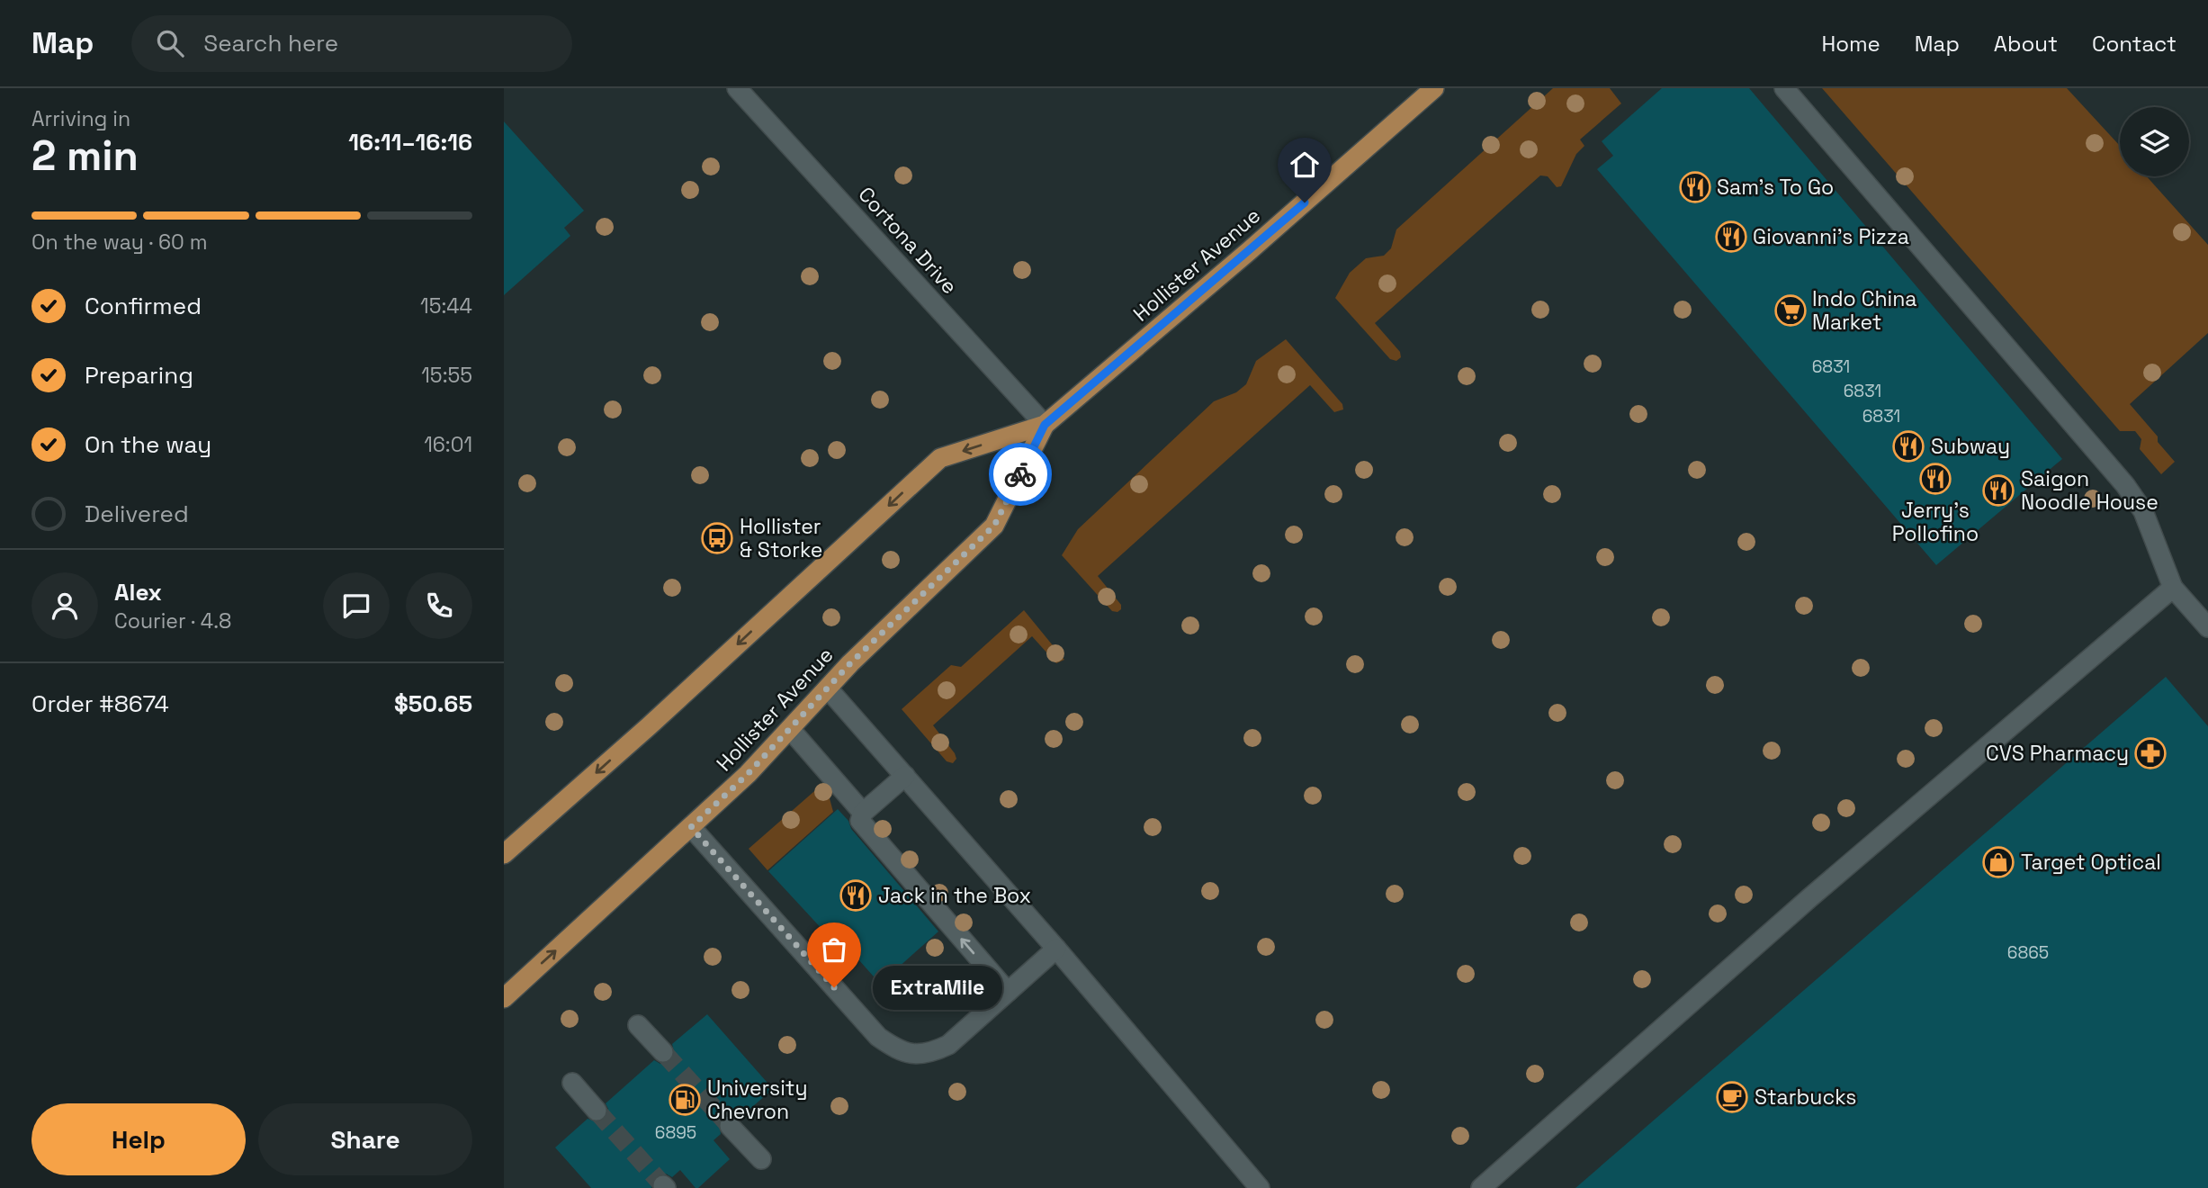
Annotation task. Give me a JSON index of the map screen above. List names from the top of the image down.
{
  "streets": {
    "main road": ["Hollister Avenue"],
    "street": ["Cortona Drive"]
  },
  "crossings": [
    ["Cortona Drive", "Hollister Avenue"]
  ],
  "places": {
    "restaurant": [
      "Sam's To Go",
      "Giovanni's Pizza",
      "Subway",
      "Jerry's Pollofino",
      "Saigon Noodle House",
      "Jack in the Box"
    ],
    "supermarket": ["Indo China Market"],
    "bus stop": ["Hollister & Storke"],
    "pharmacy": ["CVS Pharmacy"],
    "shop": ["Target Optical"],
    "other": ["ExtraMile"],
    "cafe": ["Starbucks"],
    "fuel station": ["University Chevron"]
  },
  "house_numbers": [
    "6831",
    "6831",
    "6831",
    "6865",
    "6895"
  ],
  "page": {
    "header": "Map",
    "search": "Search here",
    "nav": [
      "Home",
      "Map",
      "About",
      "Contact"
    ],
    "heading": ["2 min", "Arriving in", "16:11–16:16"],
    "panel": [
      "Alex",
      "Courier · 4.8",
      "Order #8674",
      "$50.65"
    ],
    "bar": "On the way · 60 m",
    "list": [
      ["Confirmed", "15:44"],
      ["Preparing", "15:55"],
      ["On the way", "16:01"],
      "Delivered"
    ],
    "bubble": "ExtraMile",
    "buttons": ["Help", "Share"]
  }
}
